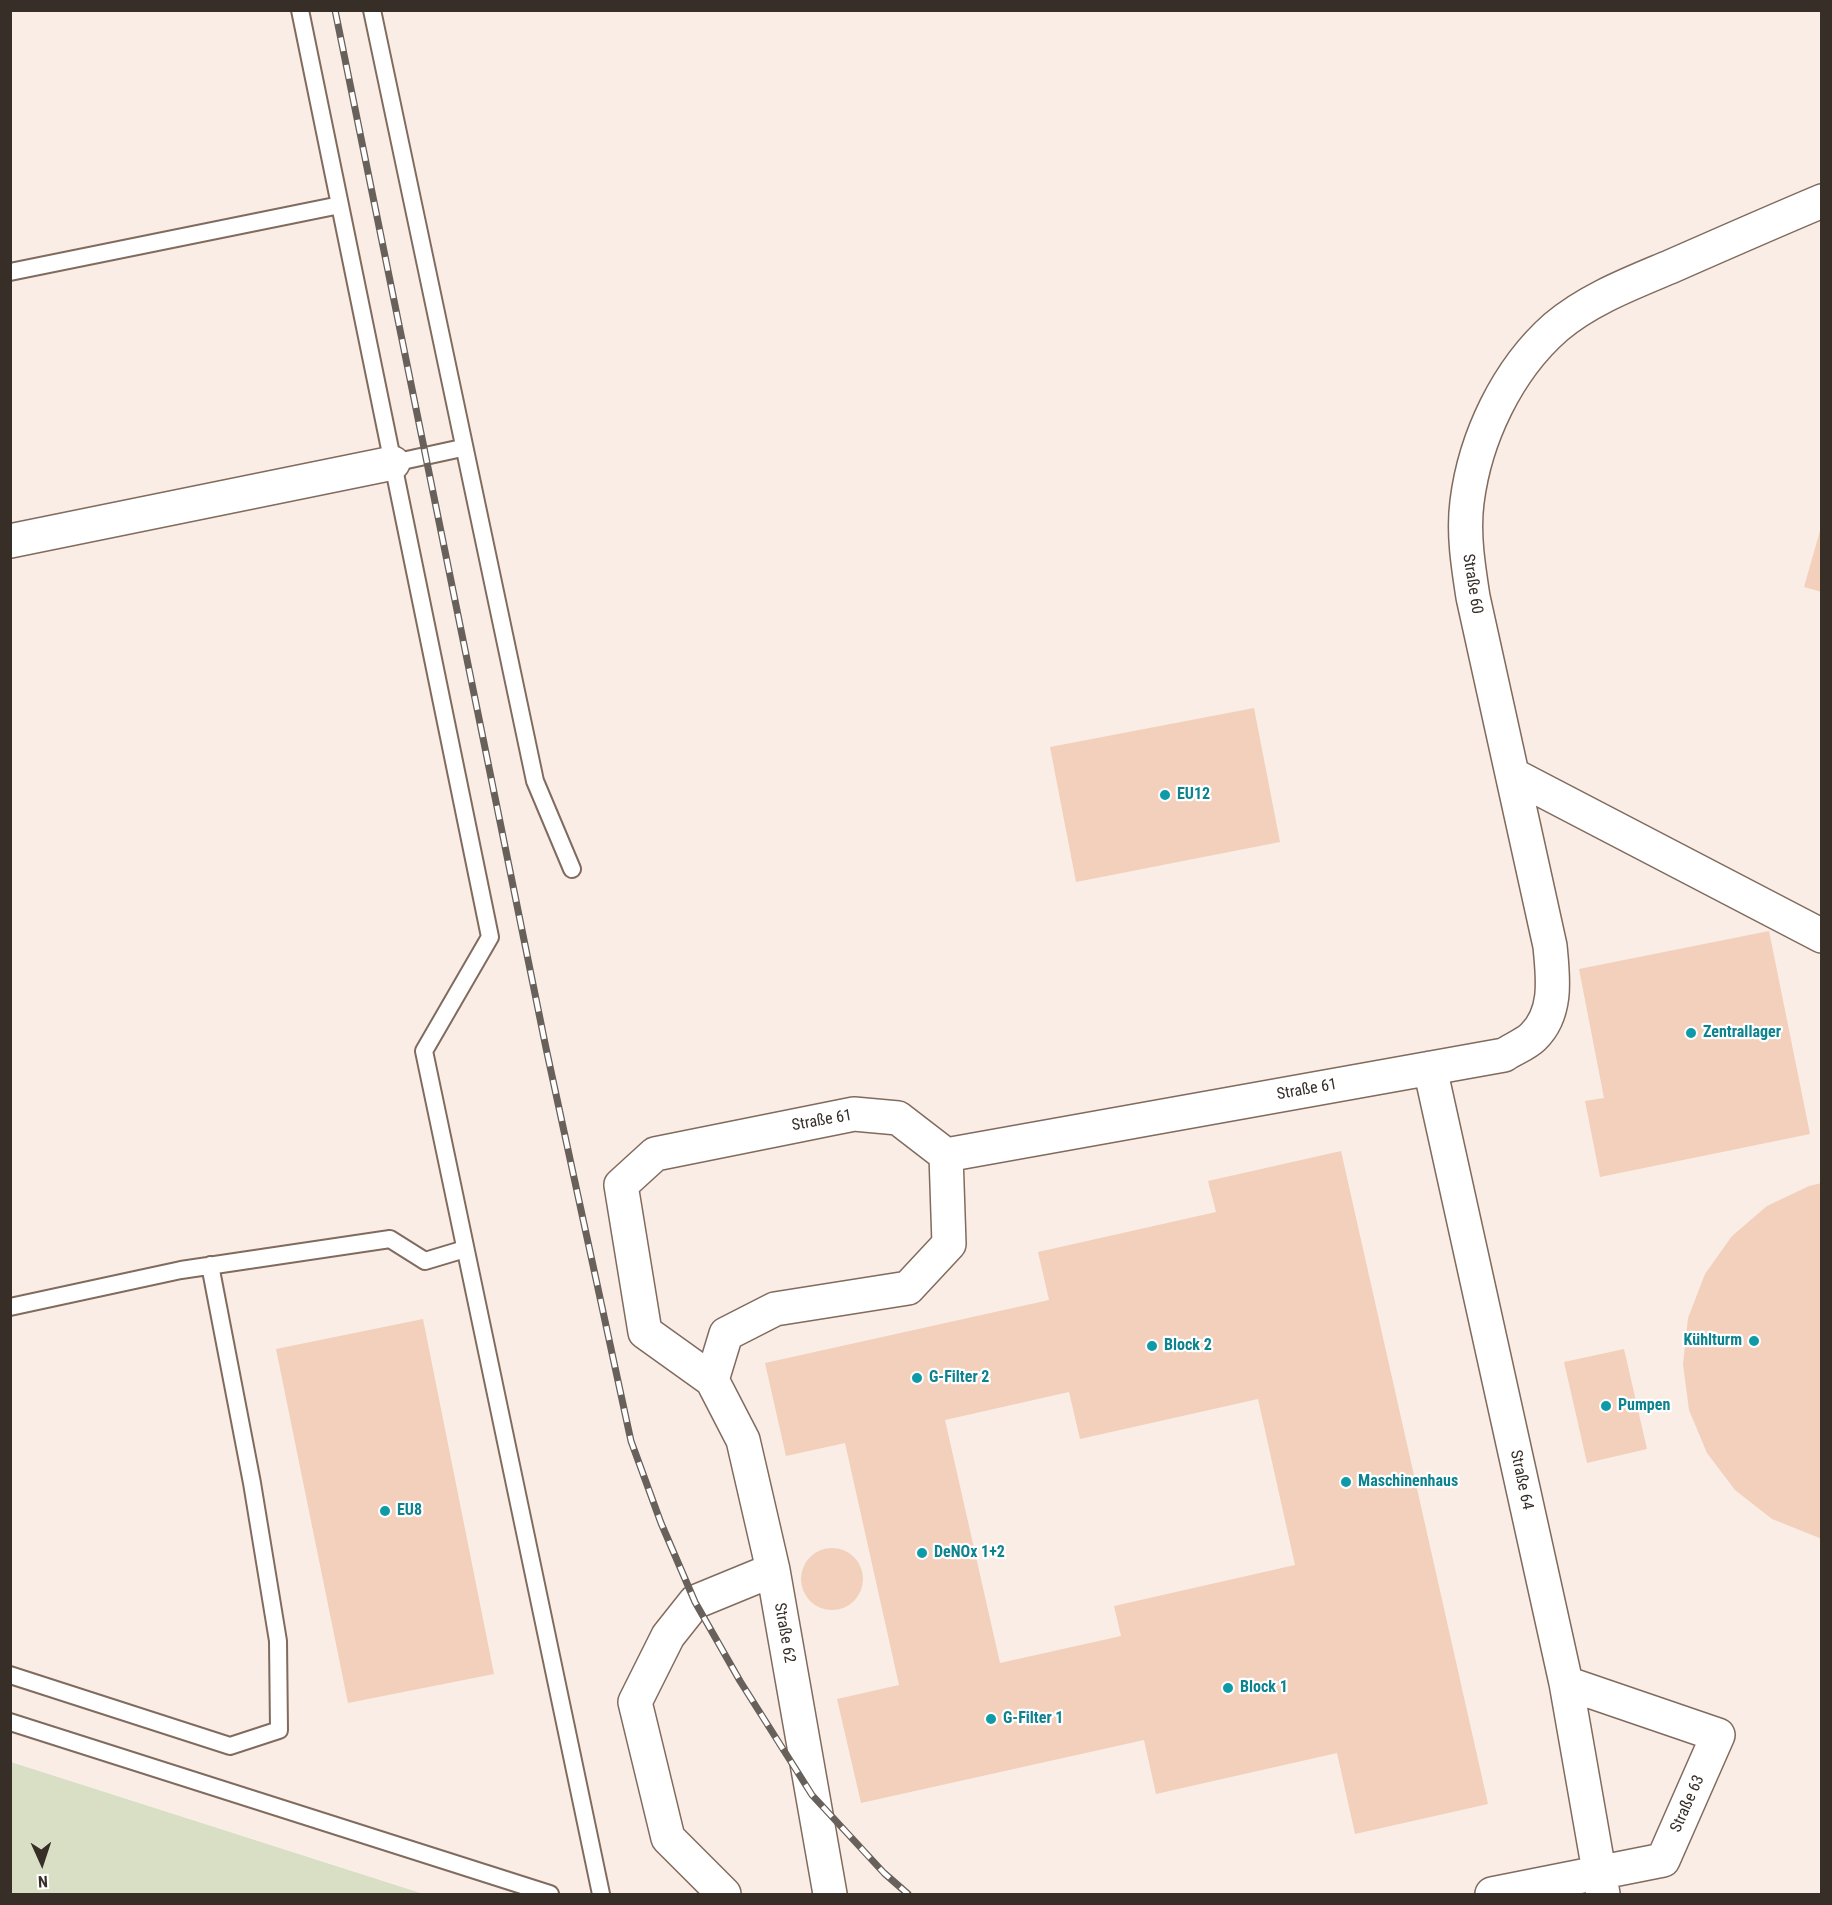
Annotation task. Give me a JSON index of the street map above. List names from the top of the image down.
{
  "streets": {
    "street": [
      "Straße 60",
      "Straße 61",
      "Straße 64",
      "Straße 62",
      "Straße 63"
    ]
  },
  "crossings": [
    ["Straße 60", "Straße 61"],
    ["Straße 60", "Straße 64"],
    ["Straße 61", "Straße 64"],
    ["Straße 61", "Straße 62"],
    ["Straße 64", "Straße 63"]
  ],
  "places": [
    "EU12",
    "Zentrallager",
    "Kühlturm",
    "Block 2",
    "G-Filter 2",
    "Pumpen",
    "Maschinenhaus",
    "EU8",
    "DeNOx 1+2",
    "Block 1",
    "G-Filter 1"
  ],
  "north": "bottom"
}
